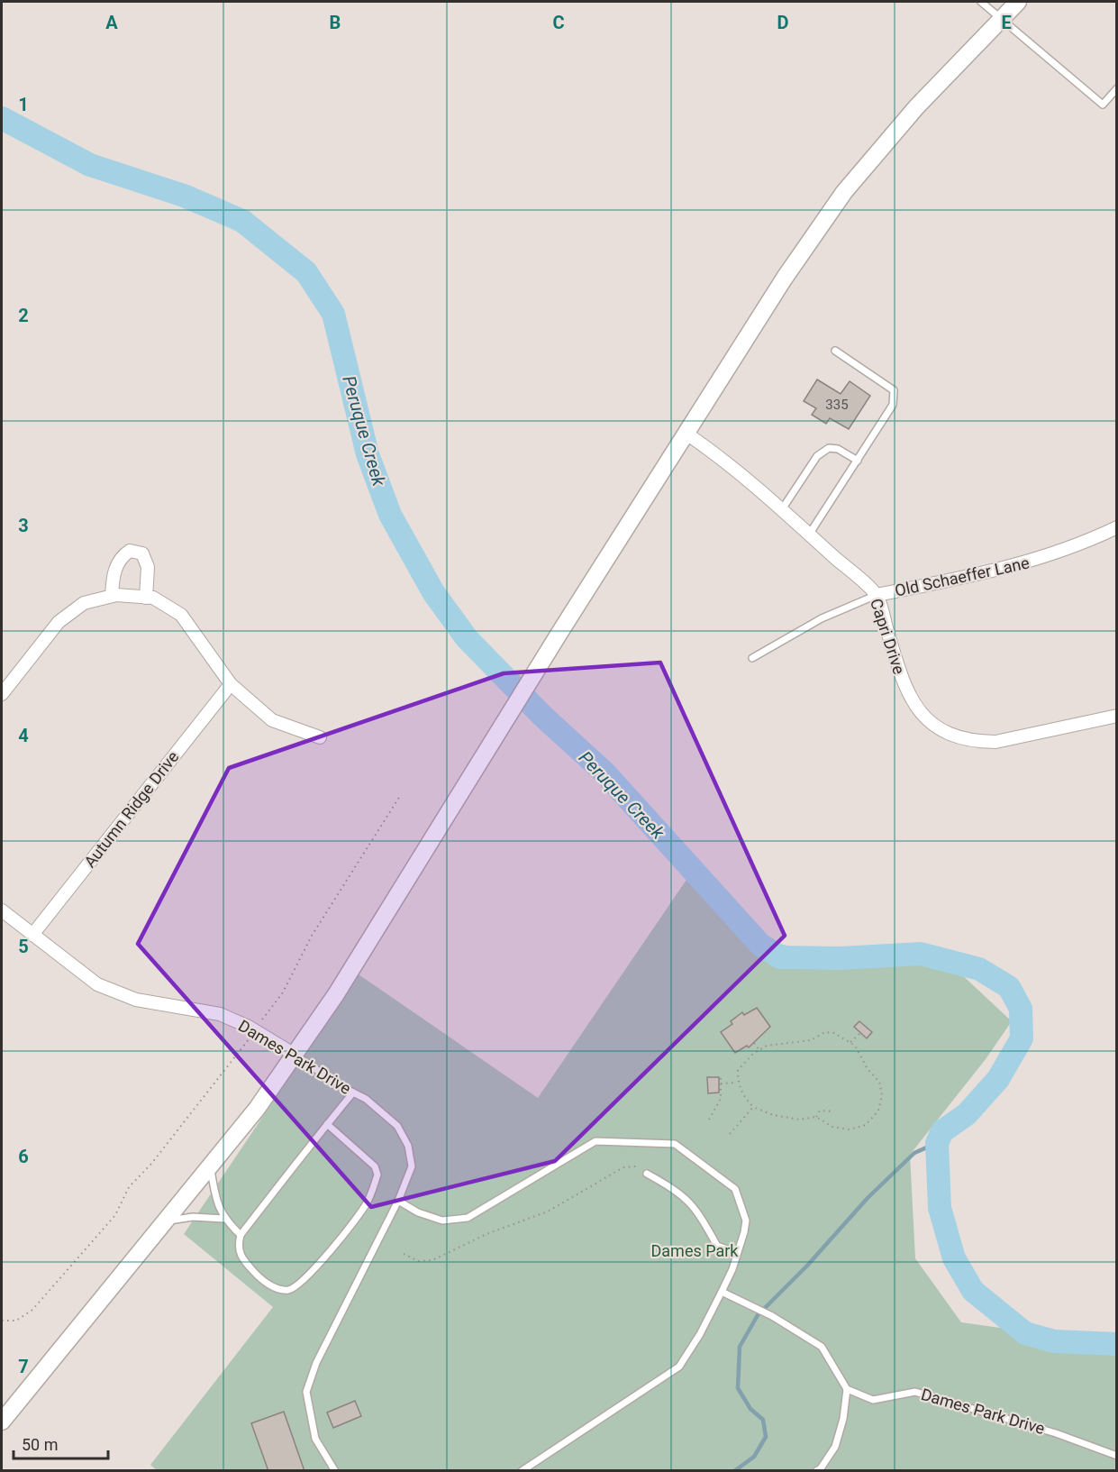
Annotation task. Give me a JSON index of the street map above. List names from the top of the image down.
{
  "streets": {
    "street": [
      "Old Schaeffer Lane",
      "Capri Drive",
      "Autumn Ridge Drive",
      "Dames Park Drive"
    ]
  },
  "crossings": [
    ["Old Schaeffer Lane", "Capri Drive"],
    ["Autumn Ridge Drive", "Dames Park Drive"]
  ],
  "water": ["Peruque Creek"],
  "parks": ["Dames Park"],
  "house_numbers": ["335"],
  "scale_bar": "50 m",
  "grid": {
    "columns": [
      "A",
      "B",
      "C",
      "D",
      "E"
    ],
    "rows": [
      "1",
      "2",
      "3",
      "4",
      "5",
      "6",
      "7"
    ]
  }
}
